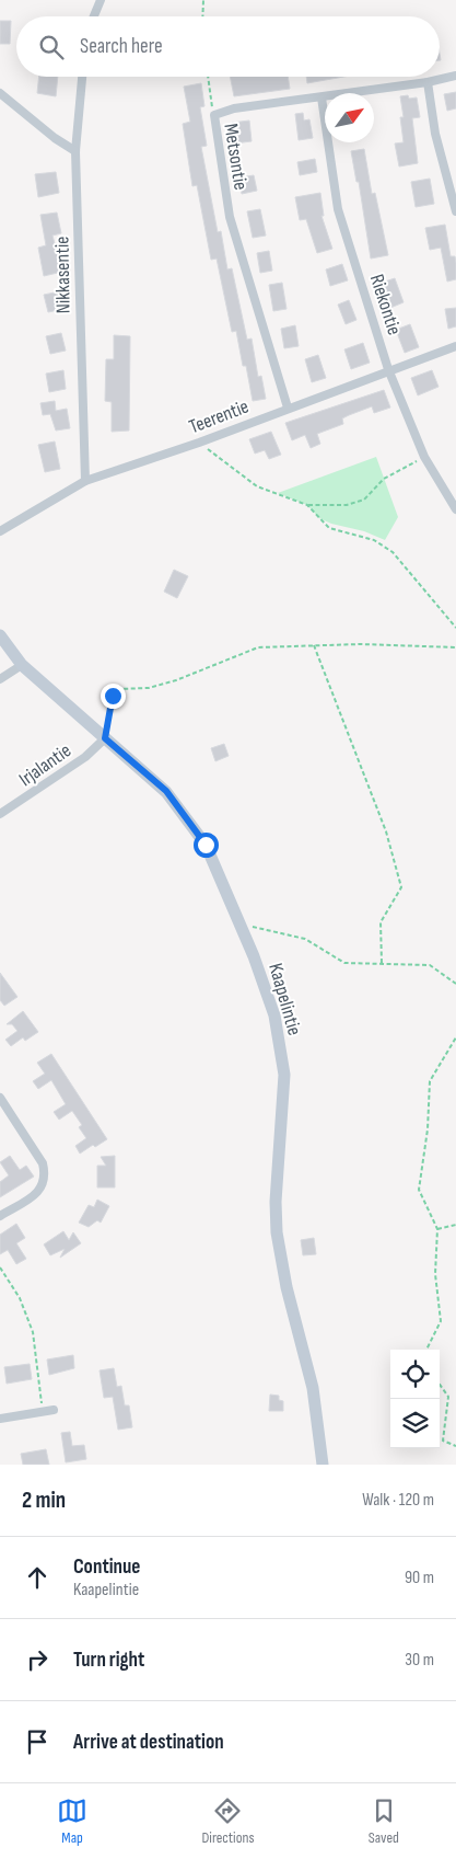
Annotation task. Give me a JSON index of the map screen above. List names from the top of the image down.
{
  "streets": {
    "street": [
      "Metsontie",
      "Nikkasentie",
      "Riekontie",
      "Teerentie",
      "Irjalantie",
      "Kaapelintie"
    ]
  },
  "crossings": [
    ["Metsontie", "Riekontie"],
    ["Metsontie", "Teerentie"],
    ["Nikkasentie", "Teerentie"],
    ["Riekontie", "Teerentie"],
    ["Irjalantie", "Kaapelintie"]
  ],
  "north": "top right",
  "page": {
    "search": "Search here",
    "heading": ["2 min", "Walk · 120 m"],
    "list": [
      ["Continue", "Kaapelintie", "90 m"],
      ["Turn right", "30 m"],
      "Arrive at destination"
    ],
    "nav": ["Map", "Directions", "Saved"]
  }
}
